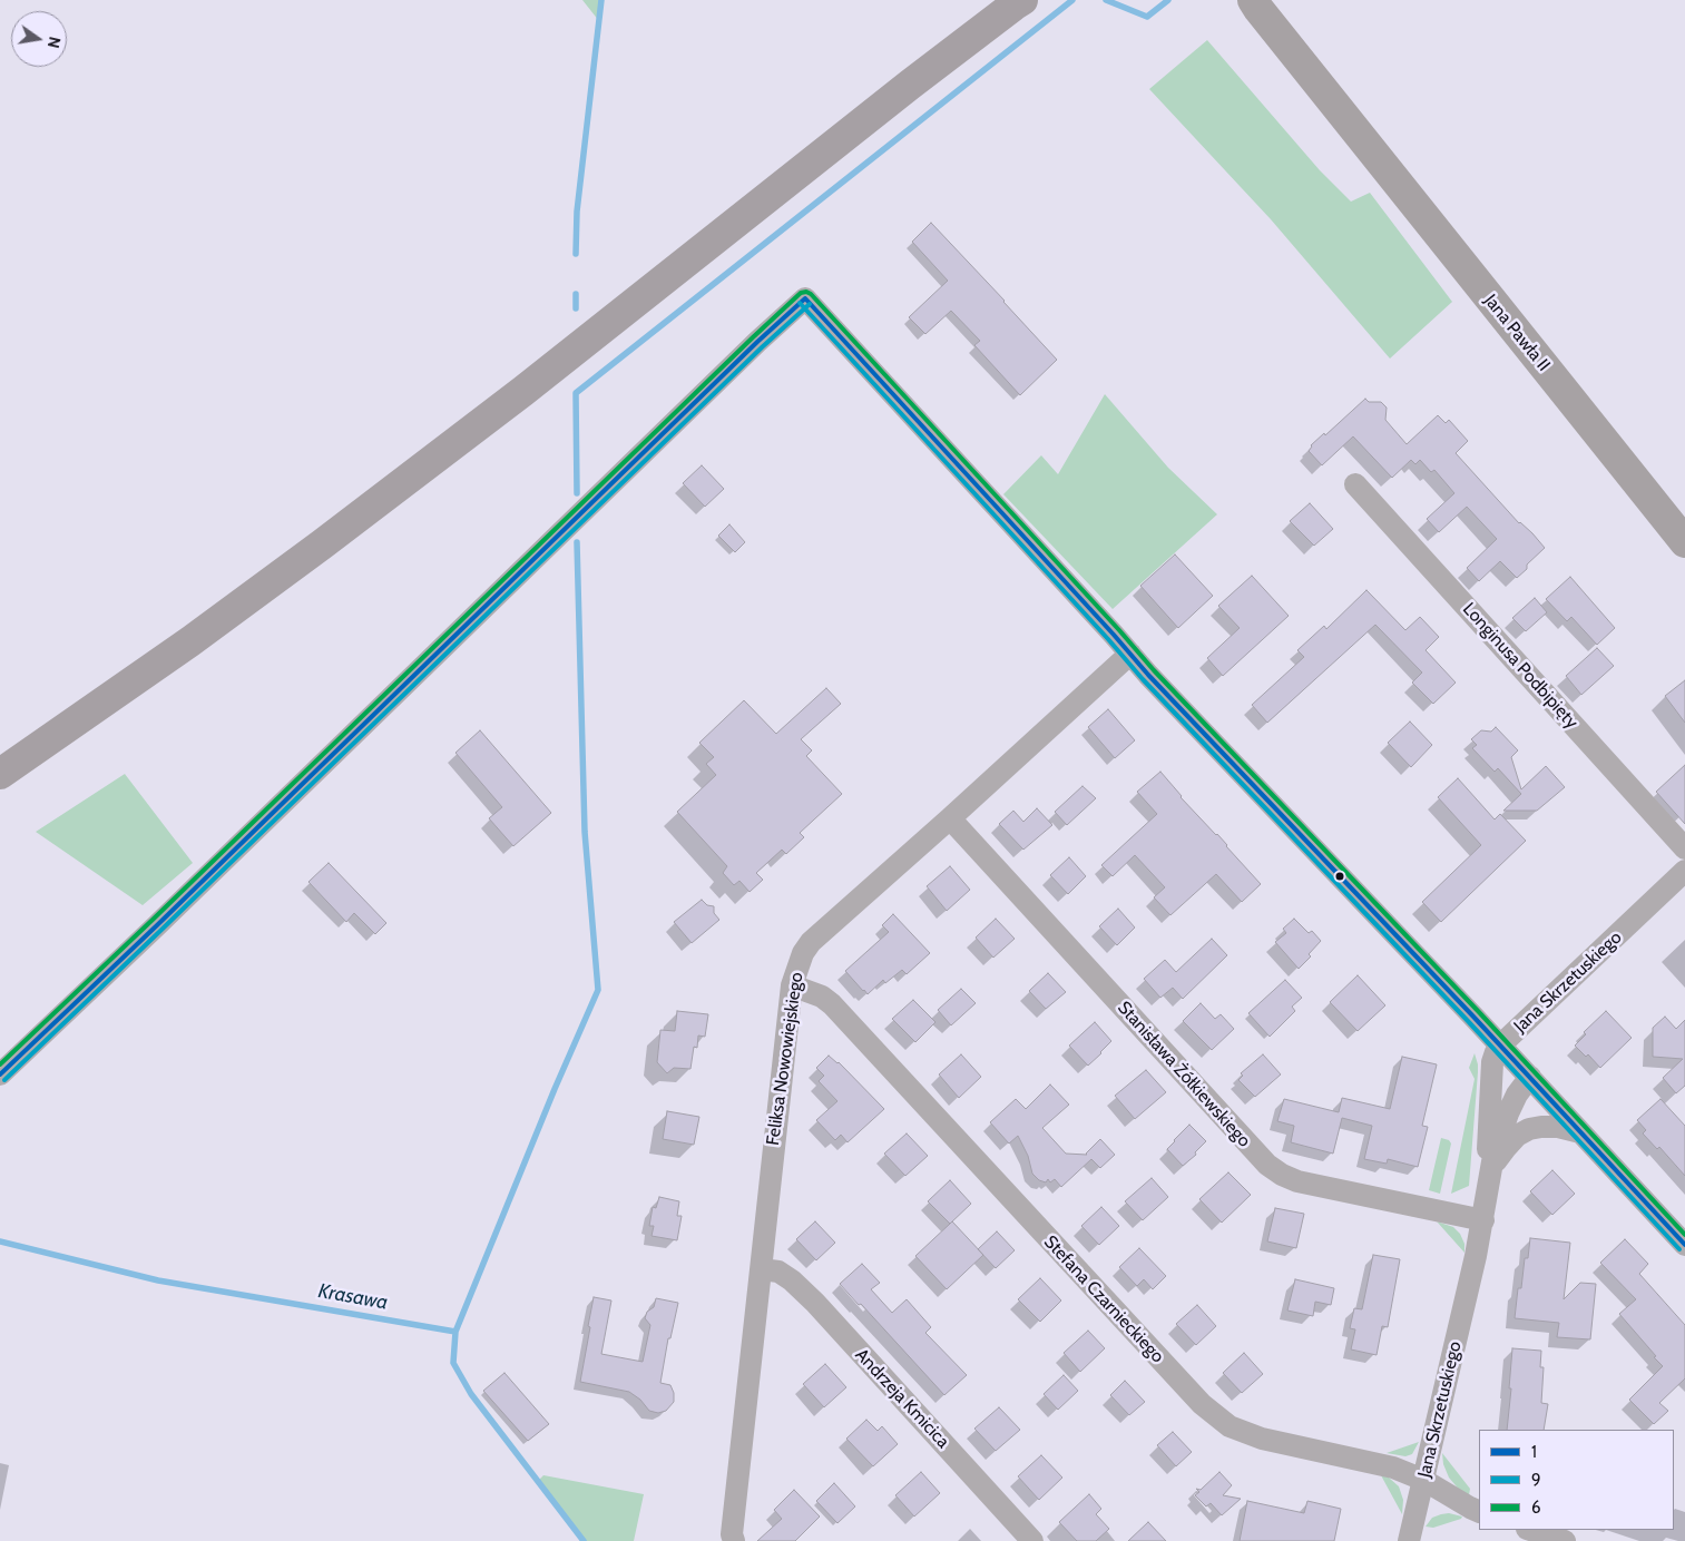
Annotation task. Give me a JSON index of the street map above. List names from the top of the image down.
{
  "streets": {
    "main road": ["Jana Pawła II"],
    "street": [
      "Longinusa Podbipięty",
      "Jana Skrzetuskiego",
      "Feliksa Nowowiejskiego",
      "Stanisława Żółkiewskiego",
      "Stefana Czarnieckiego",
      "Andrzeja Kmicica"
    ]
  },
  "crossings": [
    ["Jana Skrzetuskiego", "Stanisława Żółkiewskiego"],
    ["Jana Skrzetuskiego", "Stefana Czarnieckiego"],
    ["Feliksa Nowowiejskiego", "Stanisława Żółkiewskiego"],
    ["Feliksa Nowowiejskiego", "Stefana Czarnieckiego"],
    ["Feliksa Nowowiejskiego", "Andrzeja Kmicica"]
  ],
  "water": ["Krasawa"],
  "lines": ["transit line 6", "transit line 1", "transit line 9"],
  "legend": ["1", "9", "6"],
  "north": "right"
}
